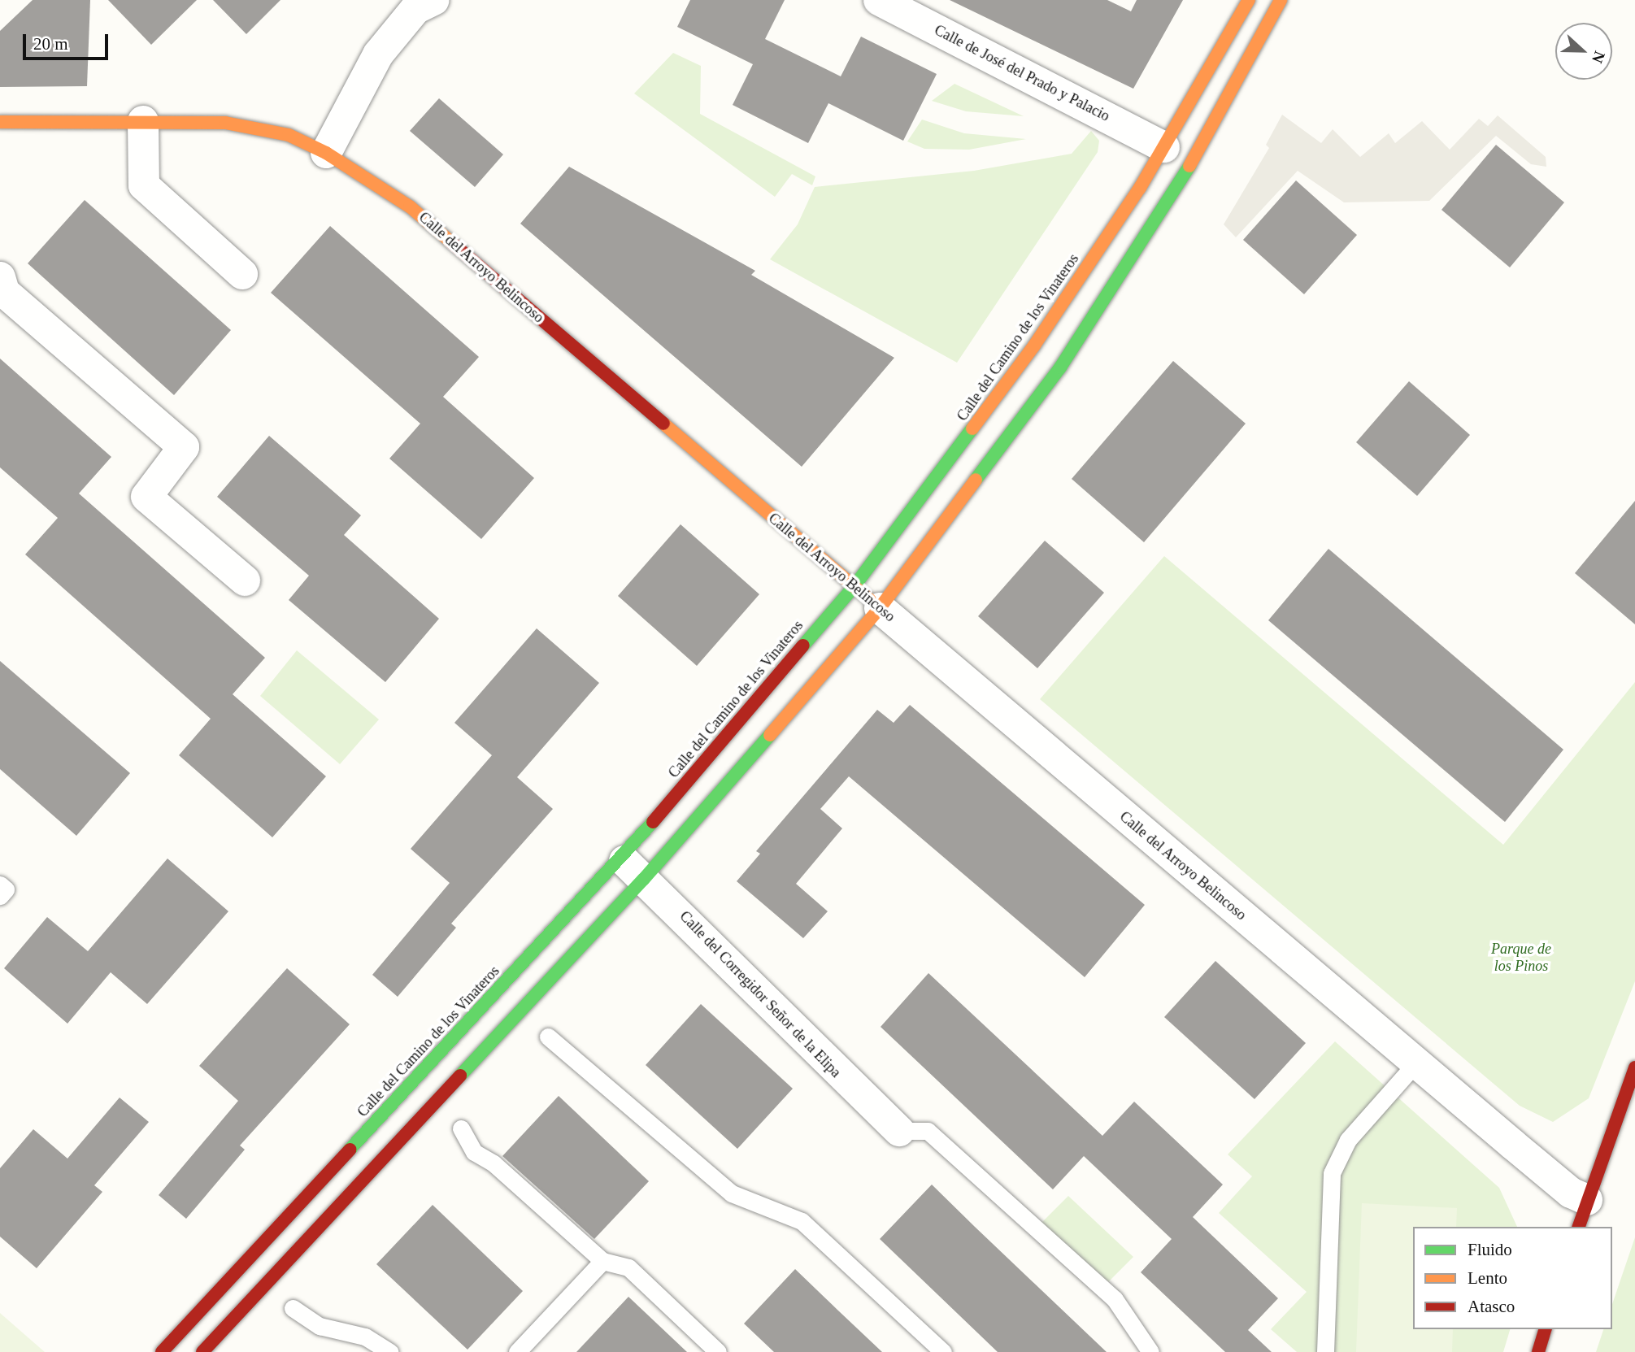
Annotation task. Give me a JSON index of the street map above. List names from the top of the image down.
{
  "streets": {
    "main road": ["Calle del Arroyo Belincoso", "Calle del Camino de los Vinateros"],
    "street": ["Calle de José del Prado y Palacio", "Calle del Corregidor Señor de la Elipa"]
  },
  "crossings": [
    ["Calle de José del Prado y Palacio", "Calle del Camino de los Vinateros"],
    ["Calle del Arroyo Belincoso", "Calle del Camino de los Vinateros"],
    ["Calle del Camino de los Vinateros", "Calle del Corregidor Señor de la Elipa"]
  ],
  "parks": ["Parque de los Pinos"],
  "legend": ["Fluido", "Lento", "Atasco"],
  "scale_bar": "20 m",
  "north": "right"
}
